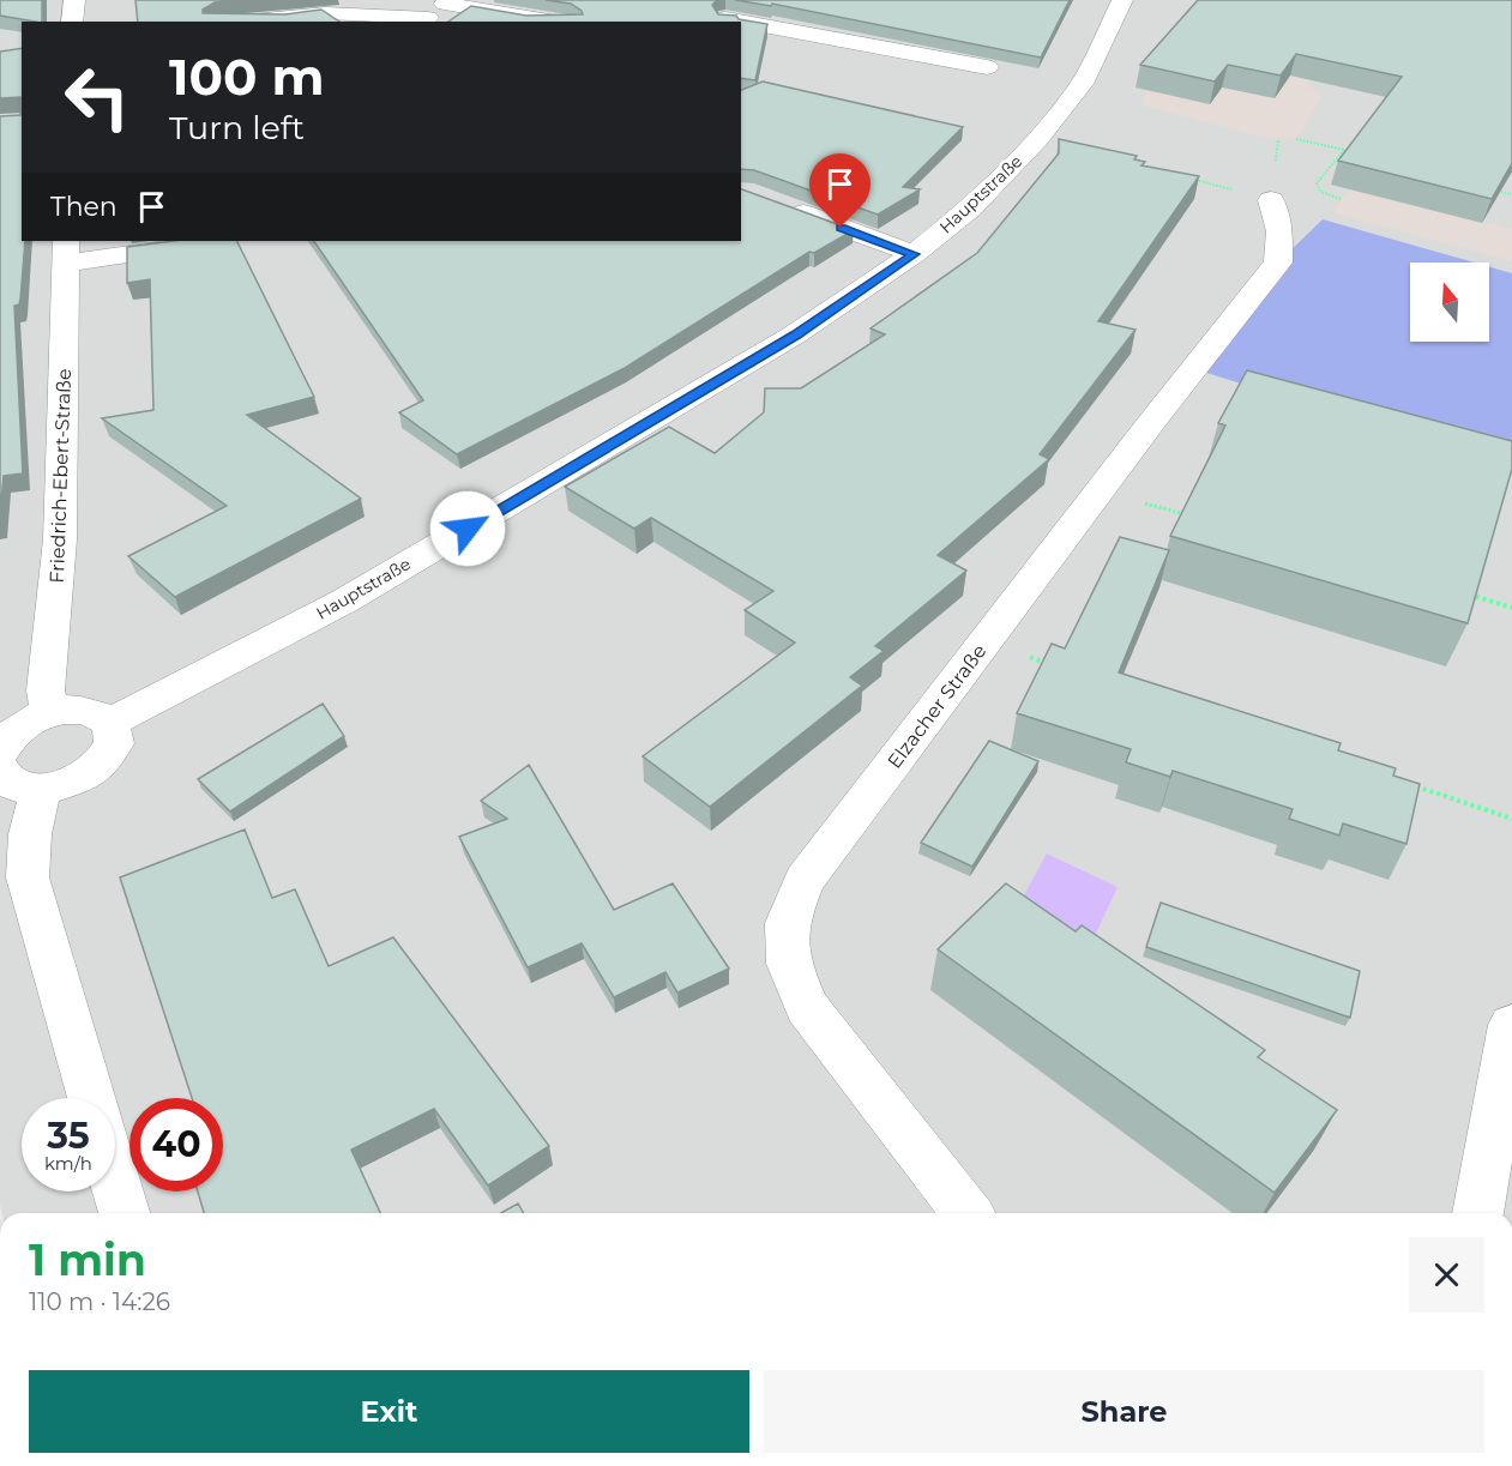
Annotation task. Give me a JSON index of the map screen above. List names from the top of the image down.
{
  "streets": {
    "street": ["Hauptstraße", "Friedrich-Ebert-Straße", "Elzacher Straße"]
  },
  "north": "top",
  "page": {
    "turn": ["100 m", "Turn left"],
    "then": "Then",
    "speed": "35 km/h",
    "limit": "40",
    "heading": ["1 min", "110 m · 14:26"],
    "buttons": ["Exit", "Share"]
  }
}
